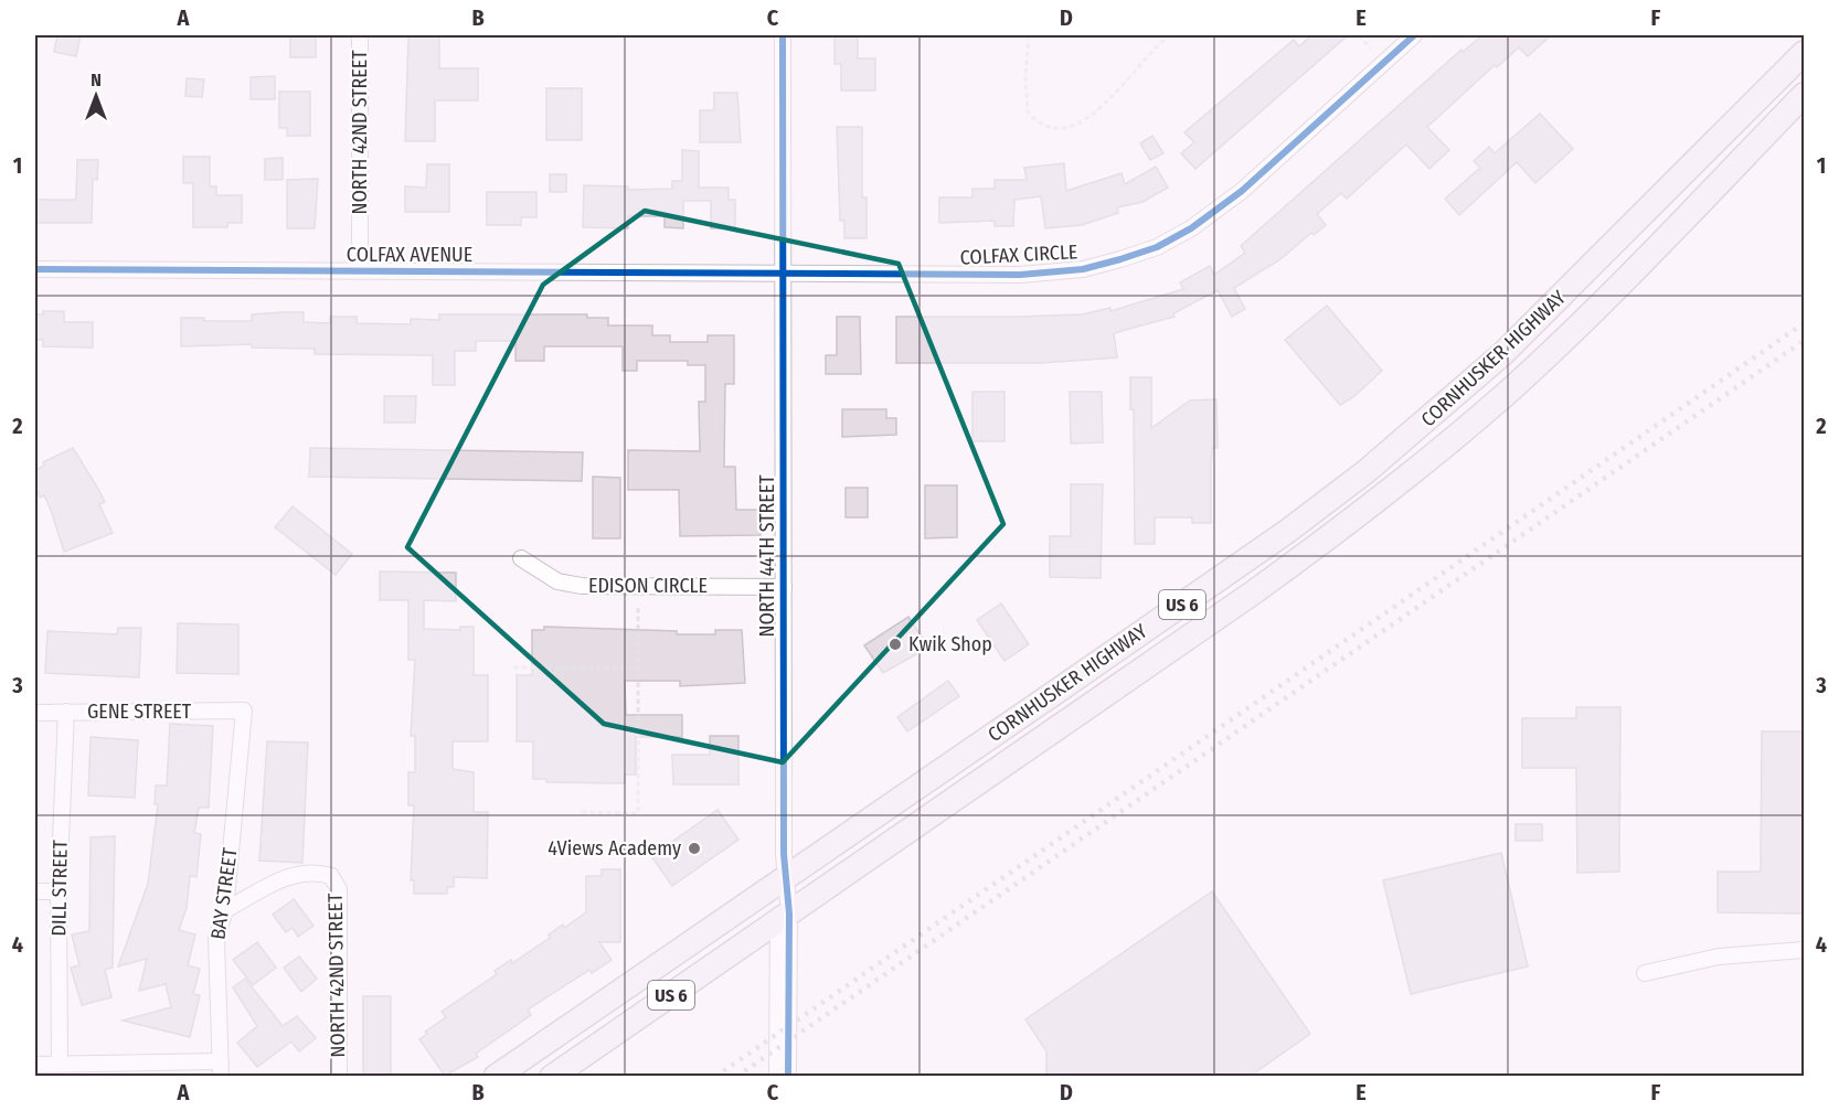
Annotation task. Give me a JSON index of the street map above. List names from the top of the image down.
{
  "streets": {
    "main road": ["CORNHUSKER HIGHWAY", "US 6"],
    "street": [
      "NORTH 42ND STREET",
      "COLFAX AVENUE",
      "COLFAX CIRCLE",
      "NORTH 44TH STREET",
      "EDISON CIRCLE",
      "GENE STREET",
      "DILL STREET",
      "BAY STREET"
    ]
  },
  "crossings": [
    ["NORTH 42ND STREET", "COLFAX AVENUE"],
    ["NORTH 42ND STREET", "BAY STREET"],
    ["COLFAX AVENUE", "COLFAX CIRCLE"],
    ["COLFAX AVENUE", "NORTH 44TH STREET"],
    ["COLFAX CIRCLE", "NORTH 44TH STREET"],
    ["CORNHUSKER HIGHWAY", "NORTH 44TH STREET"],
    ["NORTH 44TH STREET", "EDISON CIRCLE"],
    ["GENE STREET", "DILL STREET"],
    ["GENE STREET", "BAY STREET"]
  ],
  "places": ["Kwik Shop", "4Views Academy"],
  "north": "top",
  "grid": {
    "columns": [
      "A",
      "B",
      "C",
      "D",
      "E",
      "F"
    ],
    "rows": [
      "1",
      "2",
      "3",
      "4"
    ]
  }
}
